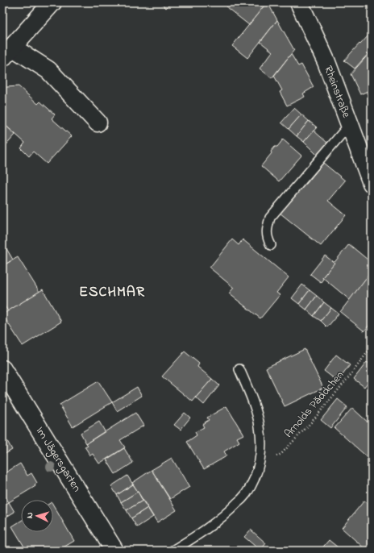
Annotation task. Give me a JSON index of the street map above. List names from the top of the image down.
{
  "streets": {
    "street": ["Rheinstraße", "Im Jägersgarten"],
    "path": ["Arnolds Päddchen"]
  },
  "districts": ["ESCHMAR"],
  "north": "left"
}
